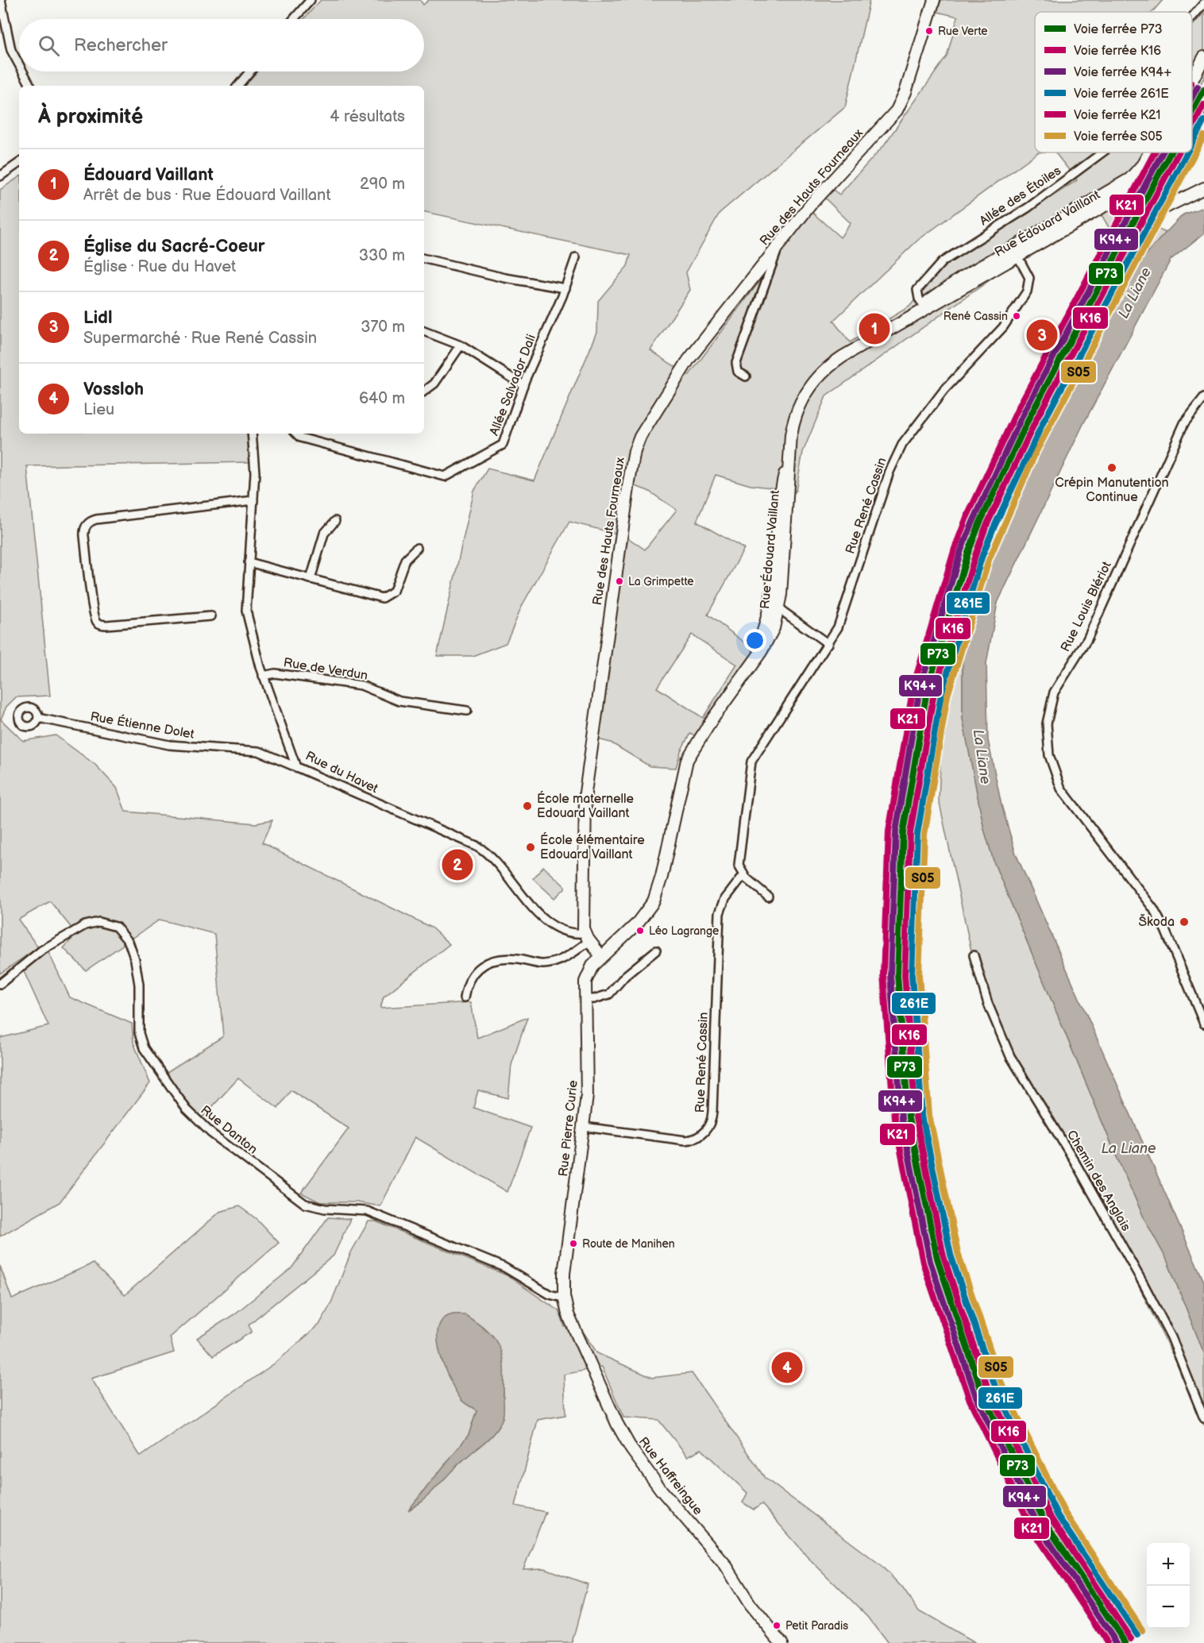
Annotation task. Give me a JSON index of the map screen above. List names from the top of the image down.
{
  "streets": {
    "street": [
      "Rue des Hauts Fourneaux",
      "Allée des Étoiles",
      "Rue Édouard Vaillant",
      "Allée Salvador Dali",
      "Rue René Cassin",
      "Rue Louis Blériot",
      "Rue de Verdun",
      "Rue Étienne Dolet",
      "Rue du Havet",
      "Rue Pierre Curie",
      "Rue Danton",
      "Chemin des Anglais",
      "Rue Haffreingue"
    ]
  },
  "crossings": [
    ["Rue des Hauts Fourneaux", "Rue du Havet"],
    ["Allée des Étoiles", "Rue Édouard Vaillant"],
    ["Rue Édouard Vaillant", "Rue René Cassin"],
    ["Rue Édouard Vaillant", "Rue Pierre Curie"],
    ["Rue René Cassin", "Rue Pierre Curie"],
    ["Rue de Verdun", "Rue du Havet"],
    ["Rue Étienne Dolet", "Rue du Havet"],
    ["Rue Pierre Curie", "Rue Danton"],
    ["Rue Pierre Curie", "Rue Haffreingue"]
  ],
  "water": ["La Liane"],
  "places": [
    "Rue Verte",
    "René Cassin",
    "Crépin Manutention Continue",
    "La Grimpette",
    "École maternelle Edouard Vaillant",
    "École élémentaire Edouard Vaillant",
    "Škoda",
    "Léo Lagrange",
    "Route de Manihen",
    "Petit Paradis"
  ],
  "lines": [
    "rail line K94+",
    "rail line P73",
    "rail line K16",
    "rail line 261E",
    "rail line S05",
    "rail line K21"
  ],
  "legend": [
    "Voie ferrée P73",
    "Voie ferrée K16",
    "Voie ferrée K94+",
    "Voie ferrée 261E",
    "Voie ferrée K21",
    "Voie ferrée S05"
  ],
  "page": {
    "search": "Rechercher",
    "heading": ["À proximité", "4 résultats"],
    "list": [
      {
        "mark": "1",
        "name": "Édouard Vaillant",
        "note": "Arrêt de bus · Rue Édouard Vaillant",
        "value": "290 m"
      },
      {
        "mark": "2",
        "name": "Église du Sacré-Coeur",
        "note": "Église · Rue du Havet",
        "value": "330 m"
      },
      {
        "mark": "3",
        "name": "Lidl",
        "note": "Supermarché · Rue René Cassin",
        "value": "370 m"
      },
      {
        "mark": "4",
        "name": "Vossloh",
        "note": "Lieu",
        "value": "640 m"
      }
    ],
    "pins": [
      "1",
      "3",
      "2",
      "4"
    ],
    "map_buttons": ["+", "−"]
  }
}
